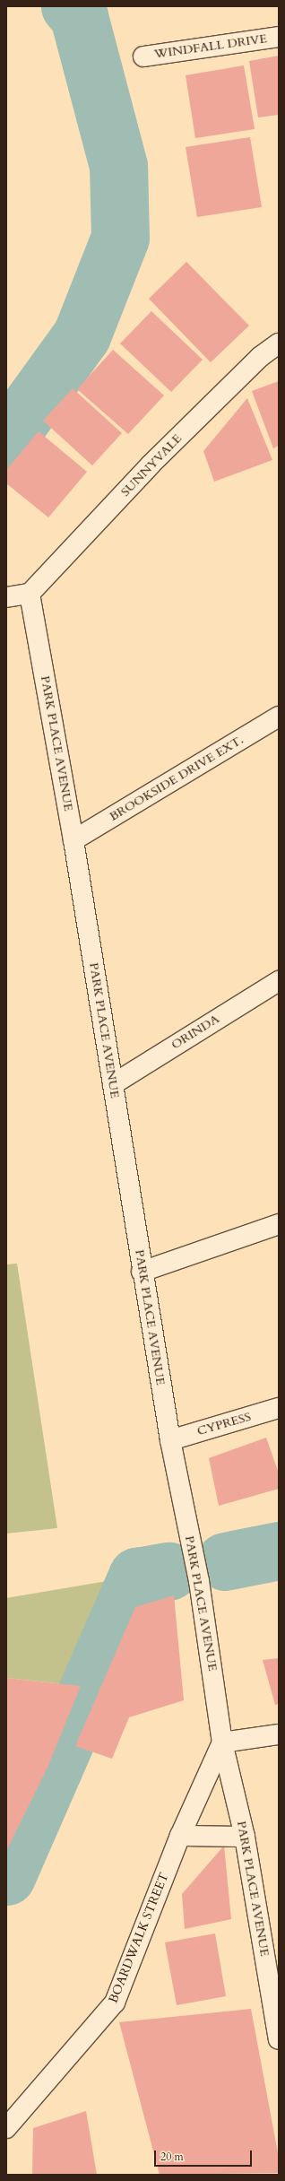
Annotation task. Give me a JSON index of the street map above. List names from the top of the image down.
{
  "streets": {
    "street": [
      "WINDFALL DRIVE",
      "SUNNYVALE",
      "PARK PLACE AVENUE",
      "BROOKSIDE DRIVE EXT.",
      "ORINDA",
      "CYPRESS",
      "BOARDWALK STREET"
    ]
  },
  "crossings": [
    ["SUNNYVALE", "PARK PLACE AVENUE"],
    ["PARK PLACE AVENUE", "BROOKSIDE DRIVE EXT."],
    ["PARK PLACE AVENUE", "ORINDA"],
    ["PARK PLACE AVENUE", "CYPRESS"],
    ["PARK PLACE AVENUE", "BOARDWALK STREET"]
  ],
  "scale_bar": "20 m"
}
